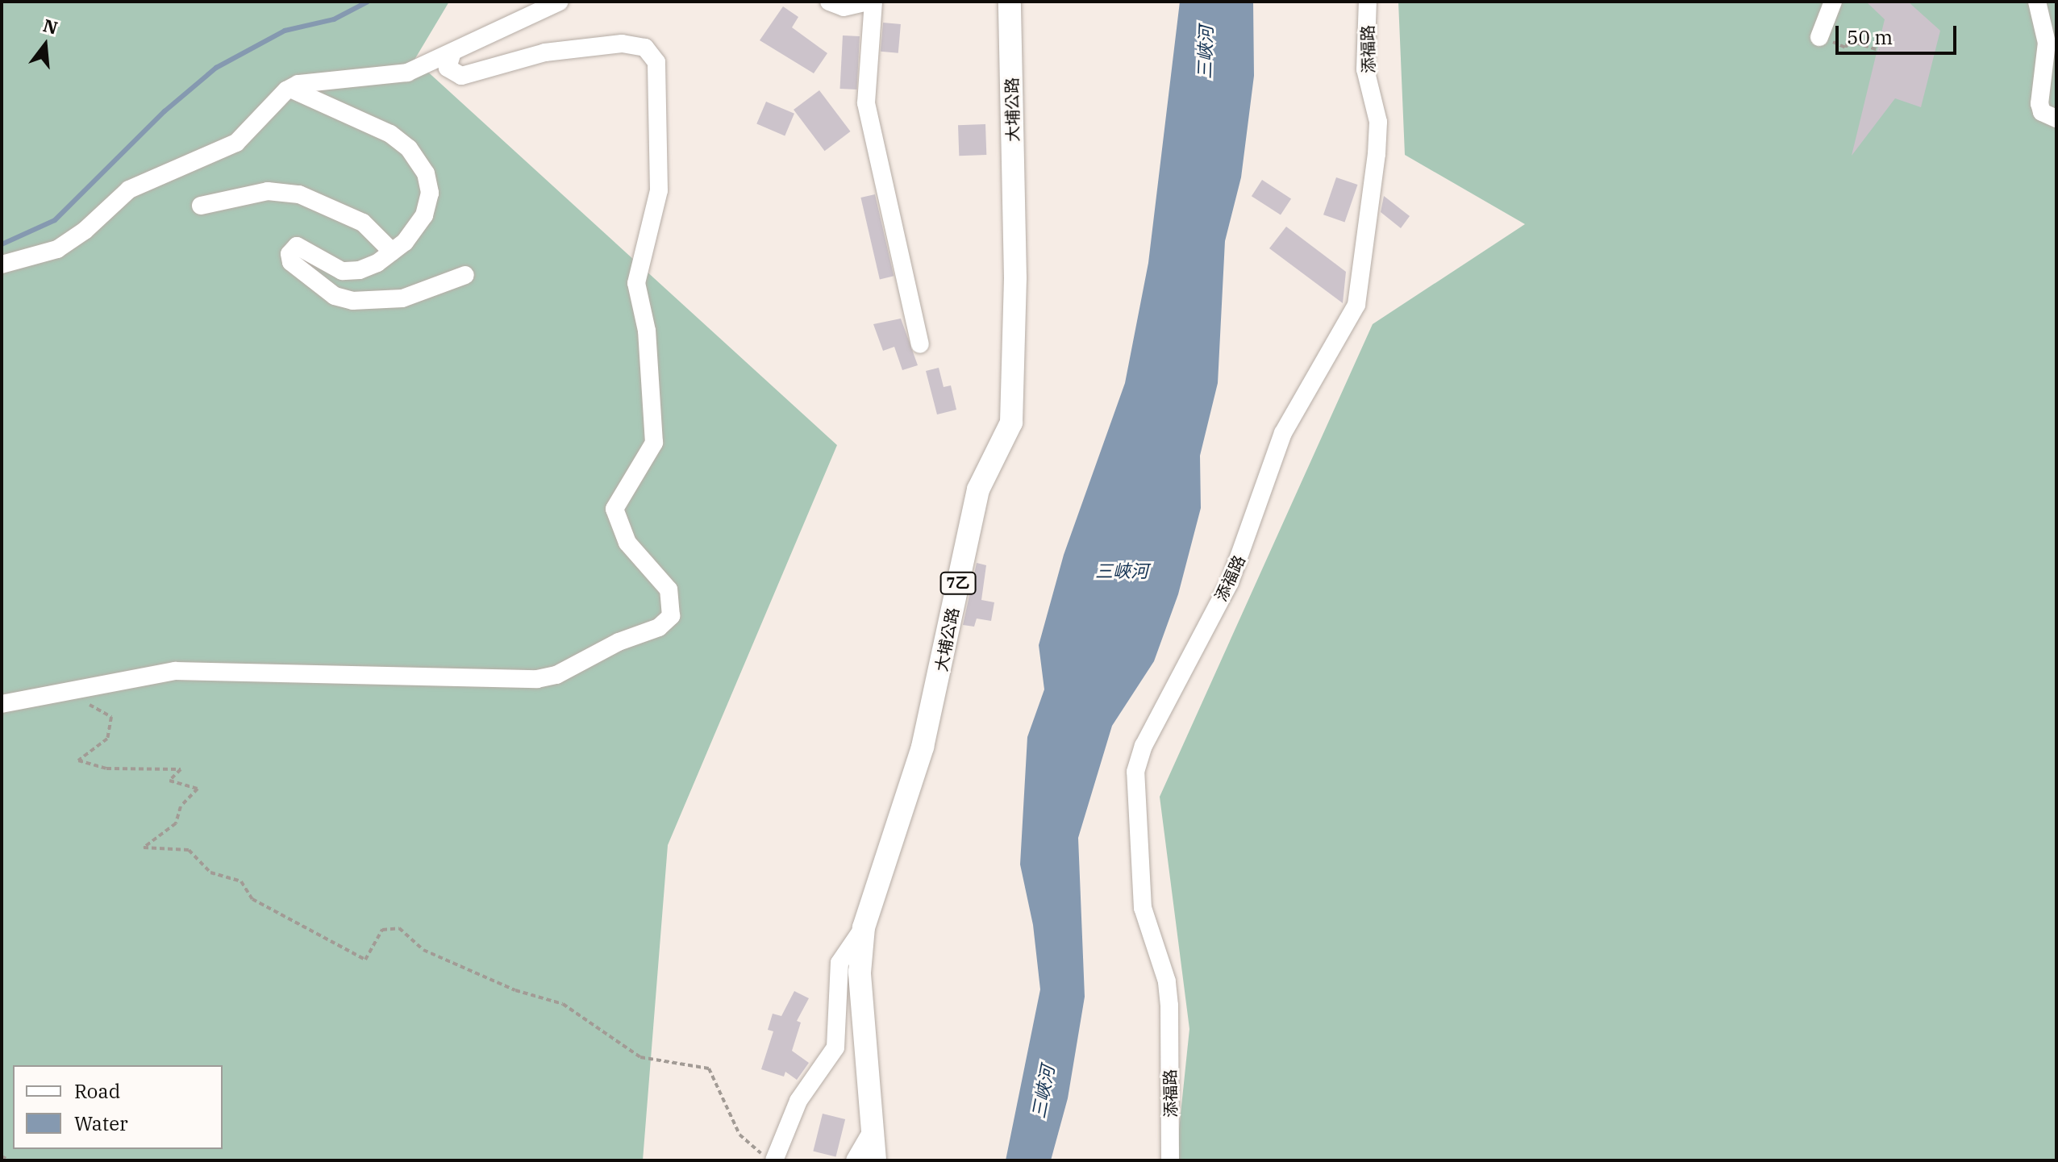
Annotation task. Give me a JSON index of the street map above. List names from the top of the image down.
{
  "streets": {
    "main road": ["大埔公路", "7乙"],
    "street": ["添福路"]
  },
  "water": ["三峽河"],
  "legend": ["Road", "Water"],
  "scale_bar": "50 m",
  "north": "top"
}
